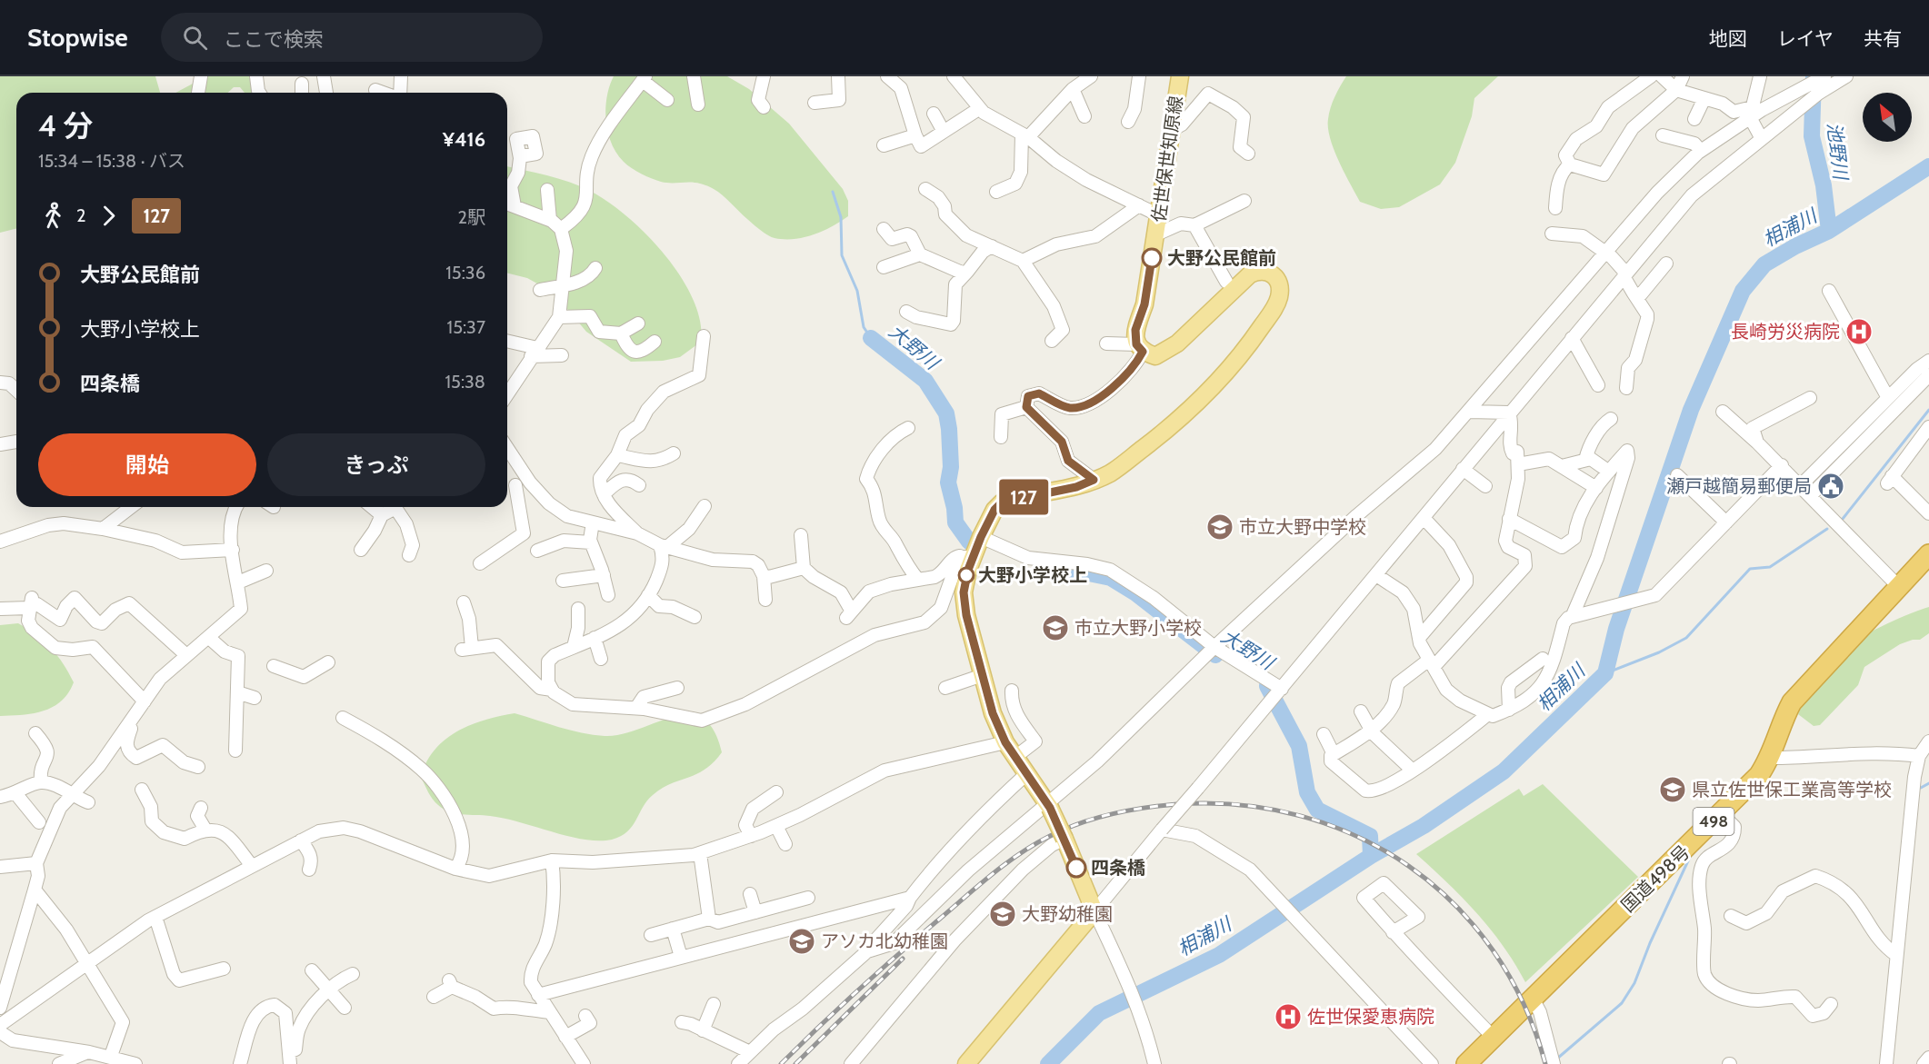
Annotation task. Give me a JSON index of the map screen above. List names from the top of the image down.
{
  "streets": {
    "highway": ["498", "国道498号"],
    "main road": ["佐世保世知原線"]
  },
  "water": ["池野川", "相浦川", "大野川"],
  "places": {
    "other": ["大野公民館前", "大野小学校上", "四条橋"],
    "hospital": ["長崎労災病院", "佐世保愛恵病院"],
    "public building": ["瀬戸越簡易郵便局"],
    "school or university": [
      "市立大野中学校",
      "市立大野小学校",
      "県立佐世保工業高等学校",
      "大野幼稚園",
      "アソカ北幼稚園"
    ]
  },
  "lines": ["bus line 127"],
  "north": "top left",
  "page": {
    "header": "Stopwise",
    "search": "ここで検索",
    "nav": ["地図", "レイヤ", "共有"],
    "on_map": "127",
    "heading": ["4 分", "15:34 – 15:38 · バス", "¥416"],
    "legs": ["2", "127", "2駅"],
    "list": [
      {
        "name": "大野公民館前",
        "value": "15:36"
      },
      {
        "name": "大野小学校上",
        "value": "15:37"
      },
      {
        "name": "四条橋",
        "value": "15:38"
      }
    ],
    "buttons": ["開始", "きっぷ"]
  }
}
